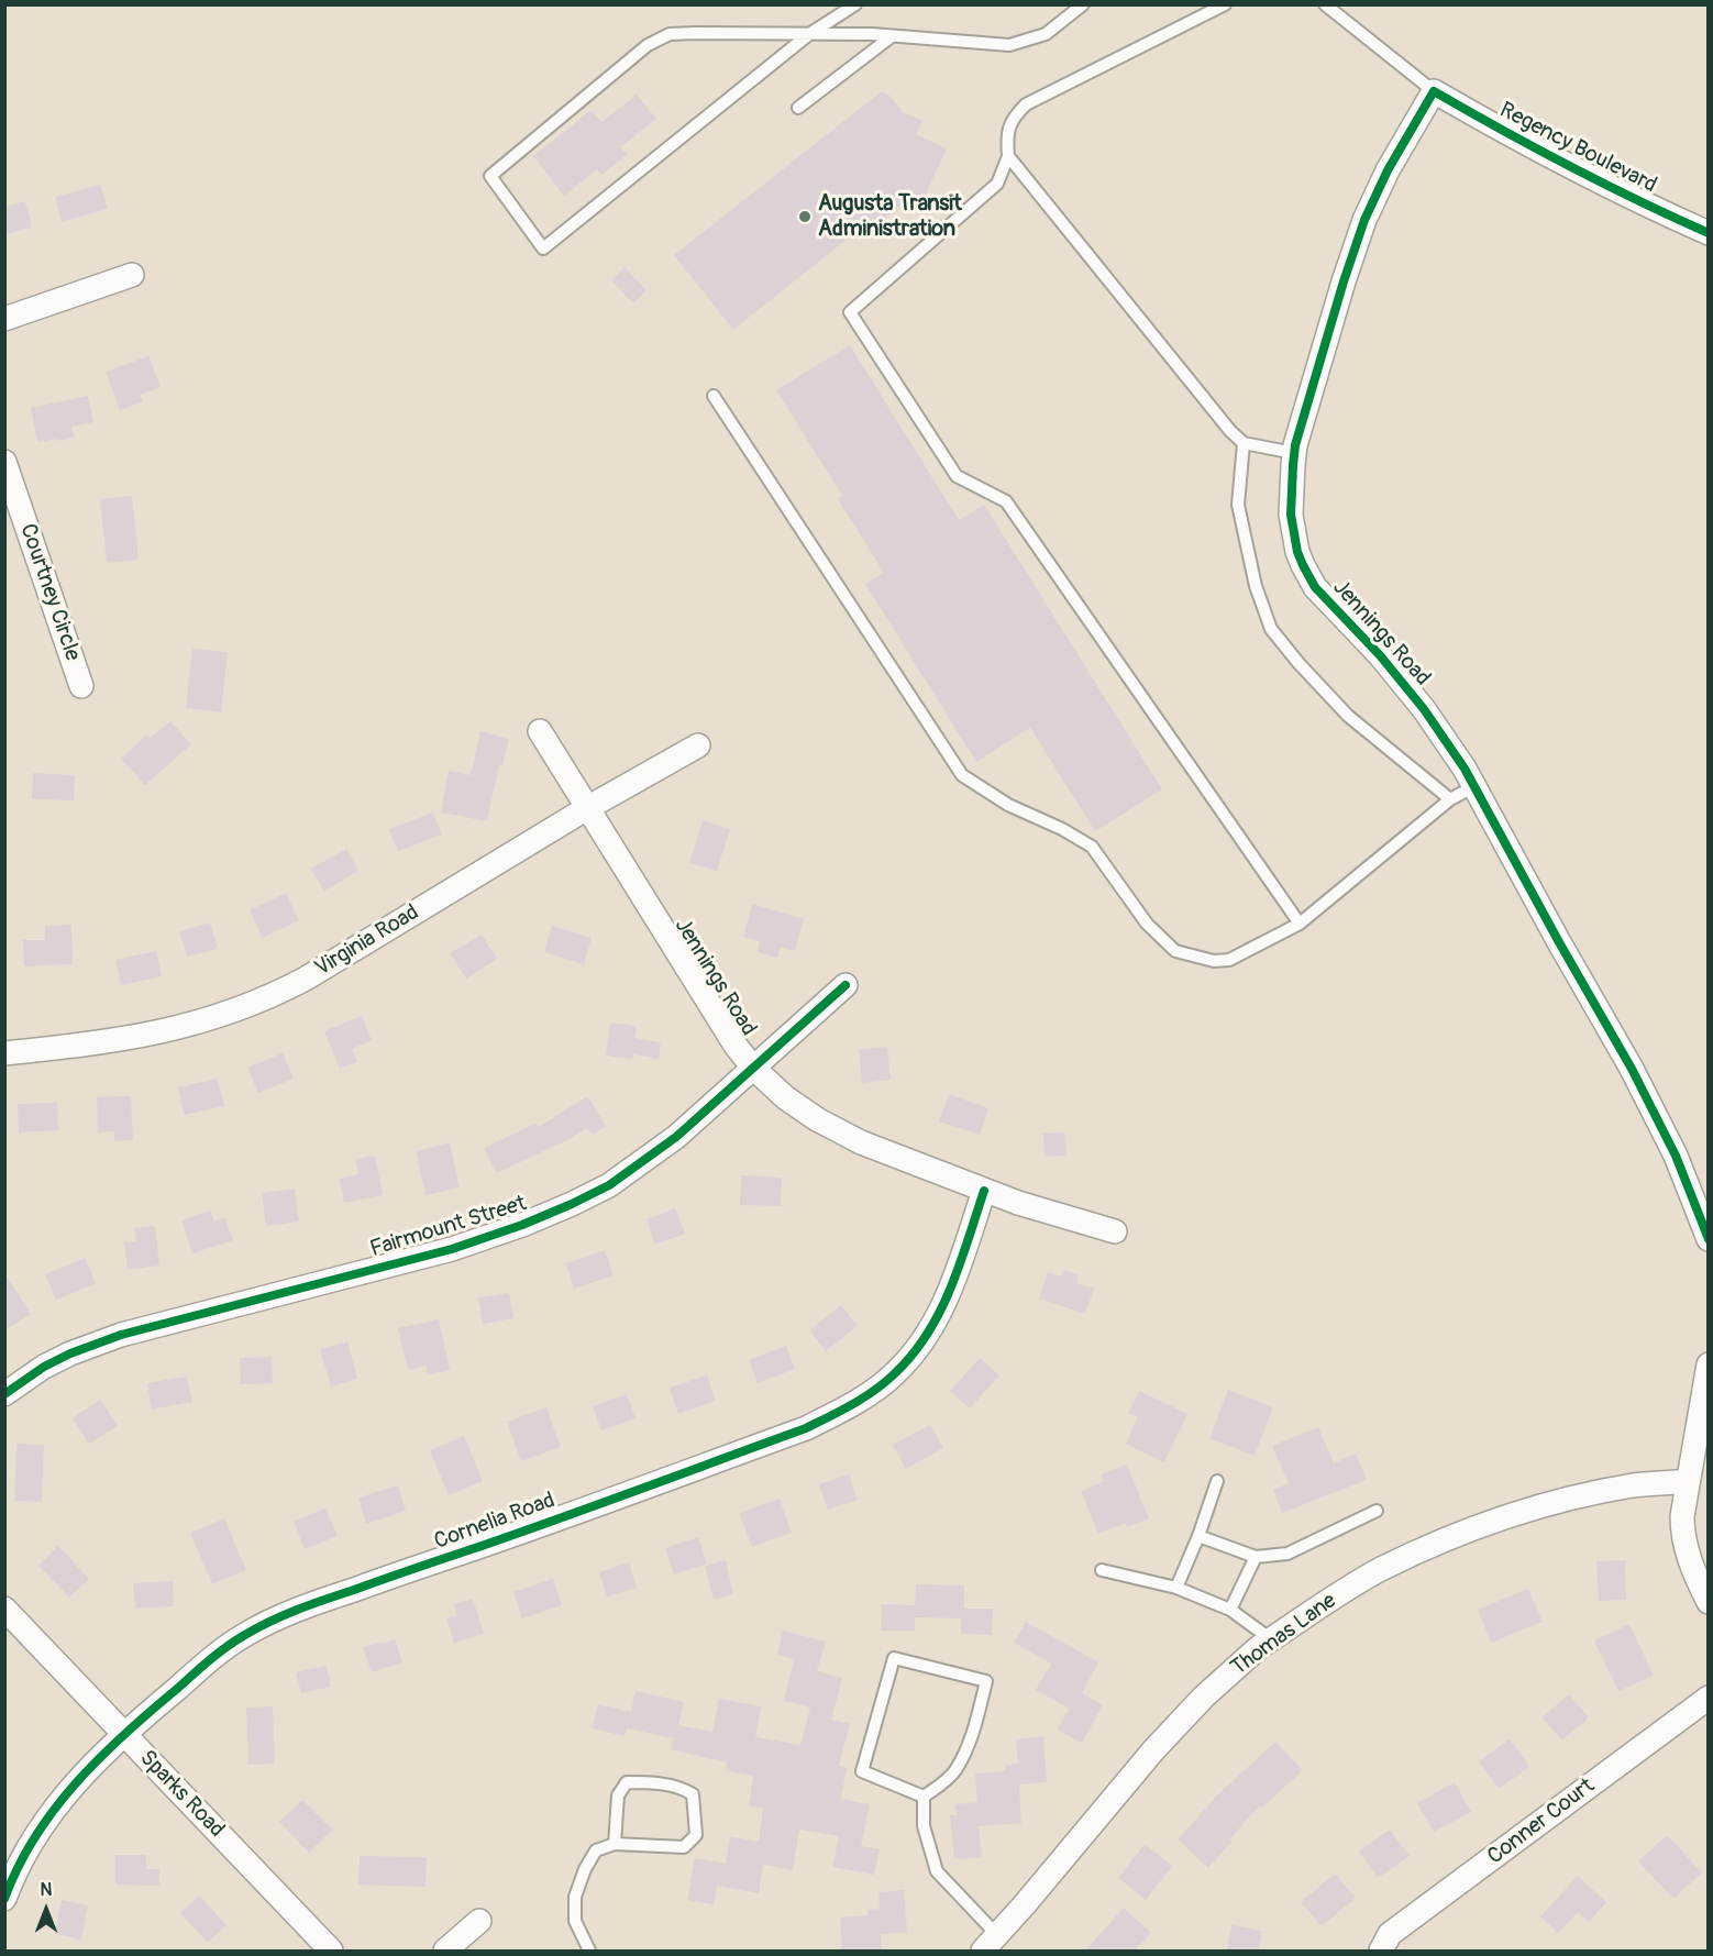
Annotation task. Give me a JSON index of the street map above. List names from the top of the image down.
{
  "streets": {
    "street": [
      "Regency Boulevard",
      "Courtney Circle",
      "Jennings Road",
      "Virginia Road",
      "Fairmount Street",
      "Cornelia Road",
      "Thomas Lane",
      "Sparks Road",
      "Conner Court"
    ]
  },
  "crossings": [
    ["Regency Boulevard", "Jennings Road"],
    ["Jennings Road", "Virginia Road"],
    ["Jennings Road", "Fairmount Street"],
    ["Jennings Road", "Cornelia Road"],
    ["Cornelia Road", "Sparks Road"]
  ],
  "places": ["Augusta Transit Administration"],
  "north": "top"
}
